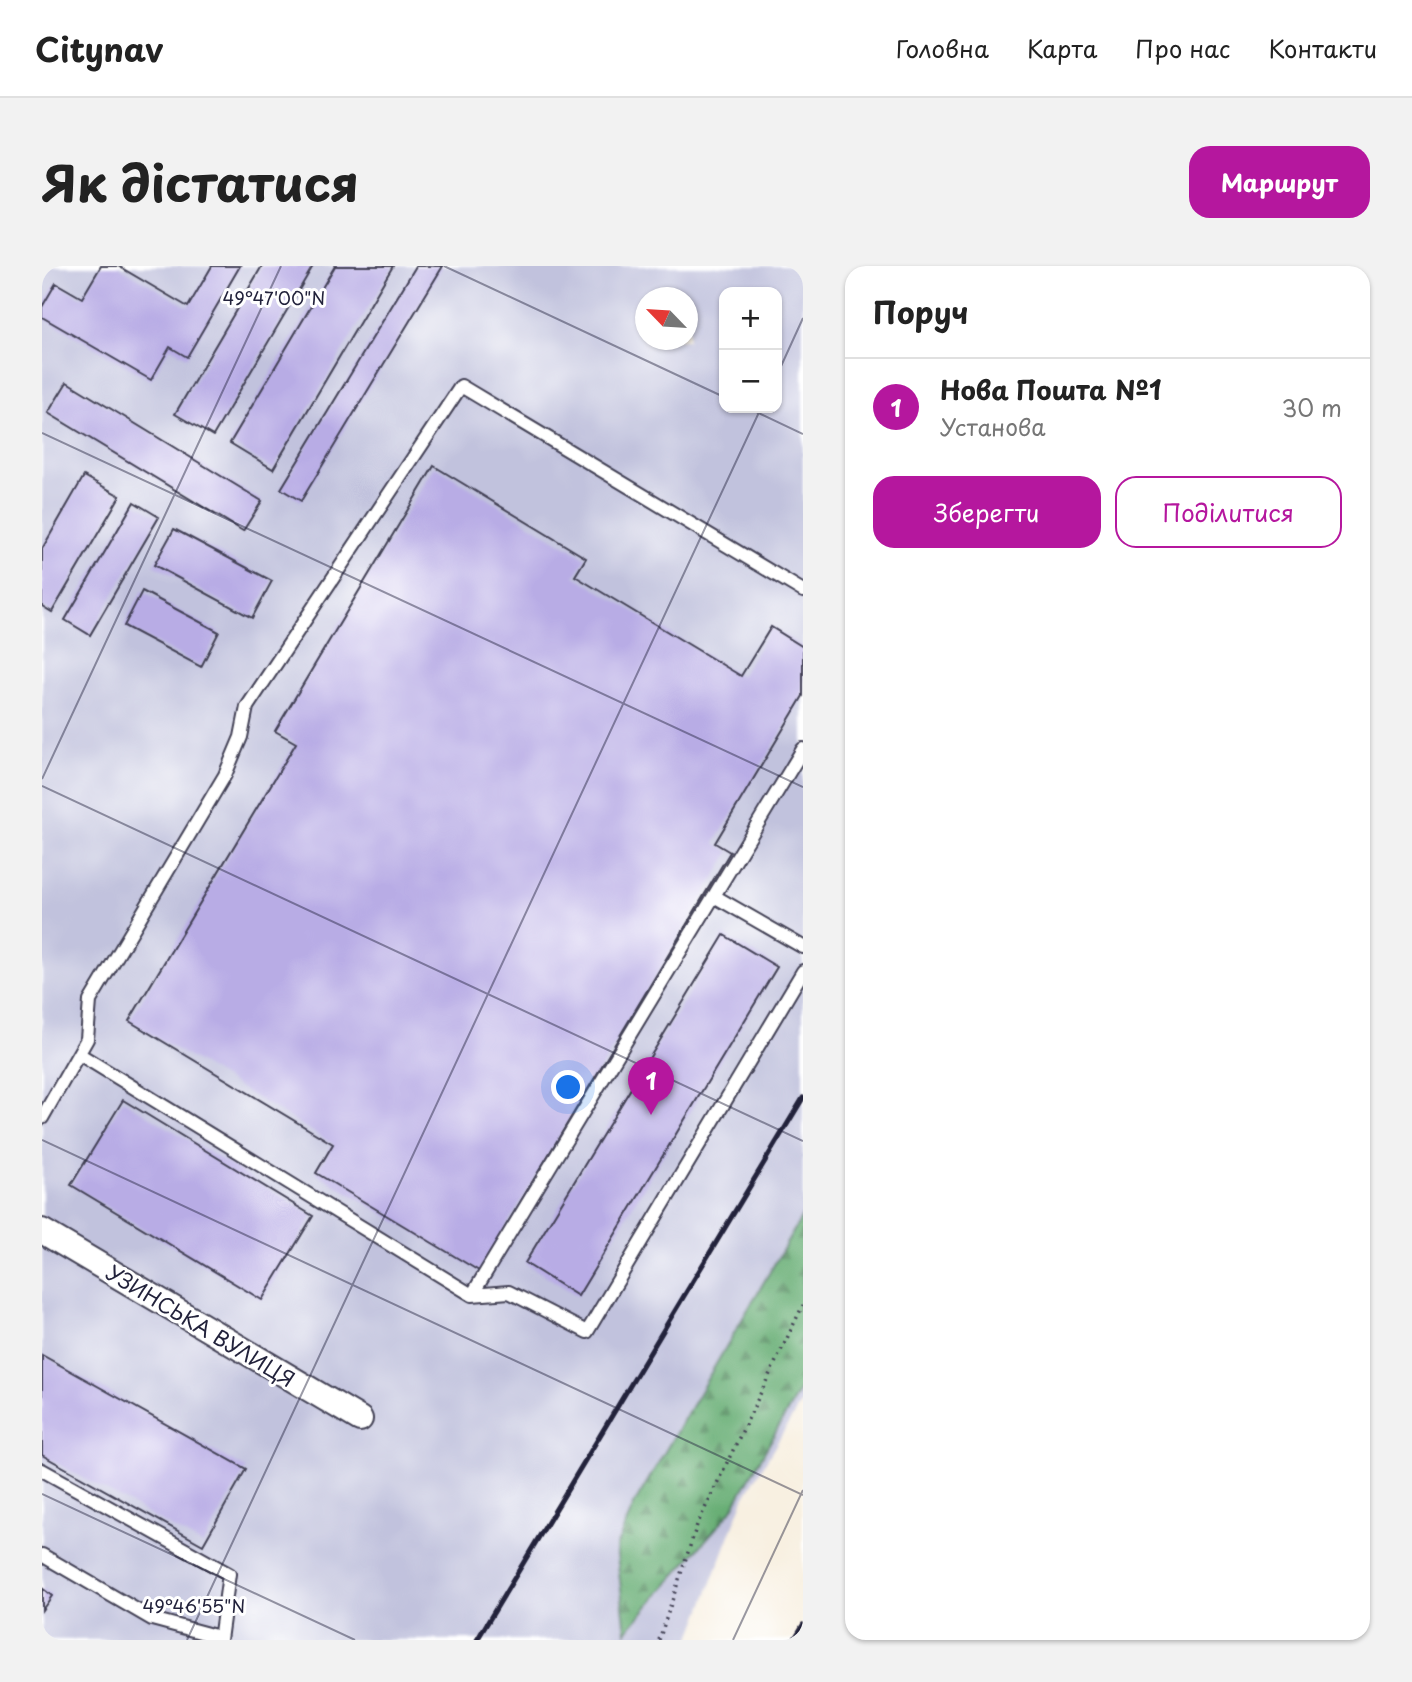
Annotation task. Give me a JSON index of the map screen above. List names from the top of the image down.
{
  "streets": {
    "street": ["УЗИНСЬКА ВУЛИЦЯ"]
  },
  "north": "top left",
  "page": {
    "header": "Citynav",
    "nav": [
      "Головна",
      "Карта",
      "Про нас",
      "Контакти"
    ],
    "title": "Як дістатися",
    "buttons": [
      "Маршрут",
      ["Зберегти", "Поділитися"]
    ],
    "heading": "Поруч",
    "map_buttons": ["+", "−"],
    "list": [
      {
        "mark": "1",
        "name": "Нова Пошта №1",
        "note": "Установа",
        "value": "30 m"
      }
    ],
    "pins": "1"
  },
  "coordinates": ["49°47'00\"N", "49°46'55\"N"]
}
